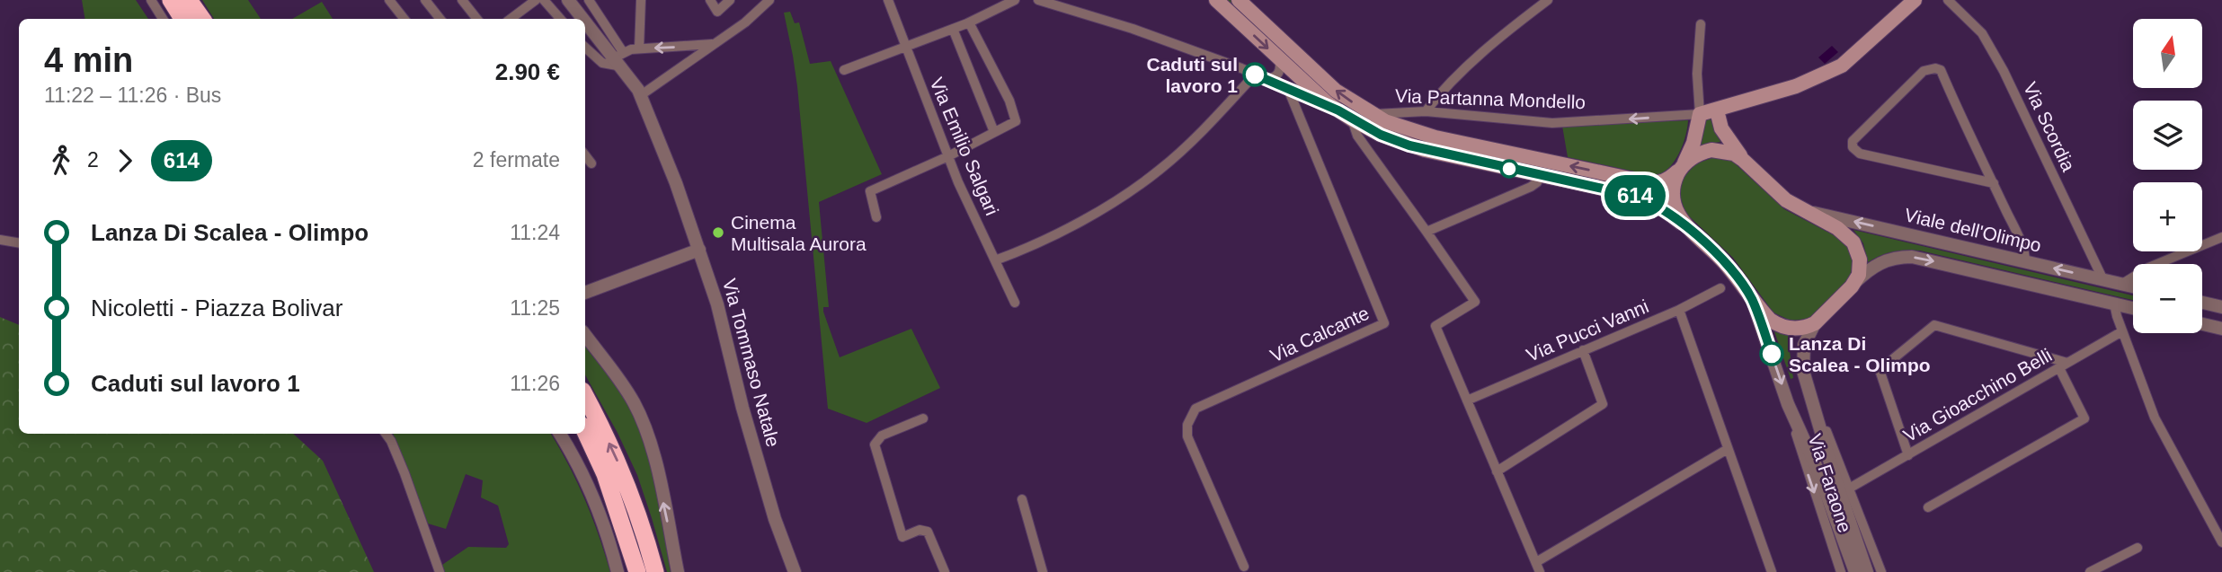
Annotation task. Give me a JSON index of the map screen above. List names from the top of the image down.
{
  "streets": {
    "main road": ["Via Partanna Mondello"],
    "street": [
      "Via Scordia",
      "Via Emilio Salgari",
      "Viale dell'Olimpo",
      "Via Pucci Vanni",
      "Via Calcante",
      "Via Tommaso Natale",
      "Via Gioacchino Belli",
      "Via Faraone"
    ]
  },
  "crossings": [
    ["Via Scordia", "Viale dell'Olimpo"]
  ],
  "one_way": ["Via Partanna Mondello"],
  "places": ["Caduti sul lavoro 1", "Cinema Multisala Aurora", "Lanza Di Scalea - Olimpo"],
  "lines": ["bus line 614"],
  "north": "top",
  "page": {
    "on_map": "614",
    "map_buttons": ["+", "−"],
    "heading": ["4 min", "11:22 – 11:26 · Bus", "2.90 €"],
    "legs": ["2", "614", "2 fermate"],
    "list": [
      {
        "name": "Lanza Di Scalea - Olimpo",
        "value": "11:24"
      },
      {
        "name": "Nicoletti - Piazza Bolivar",
        "value": "11:25"
      },
      {
        "name": "Caduti sul lavoro 1",
        "value": "11:26"
      }
    ]
  }
}
